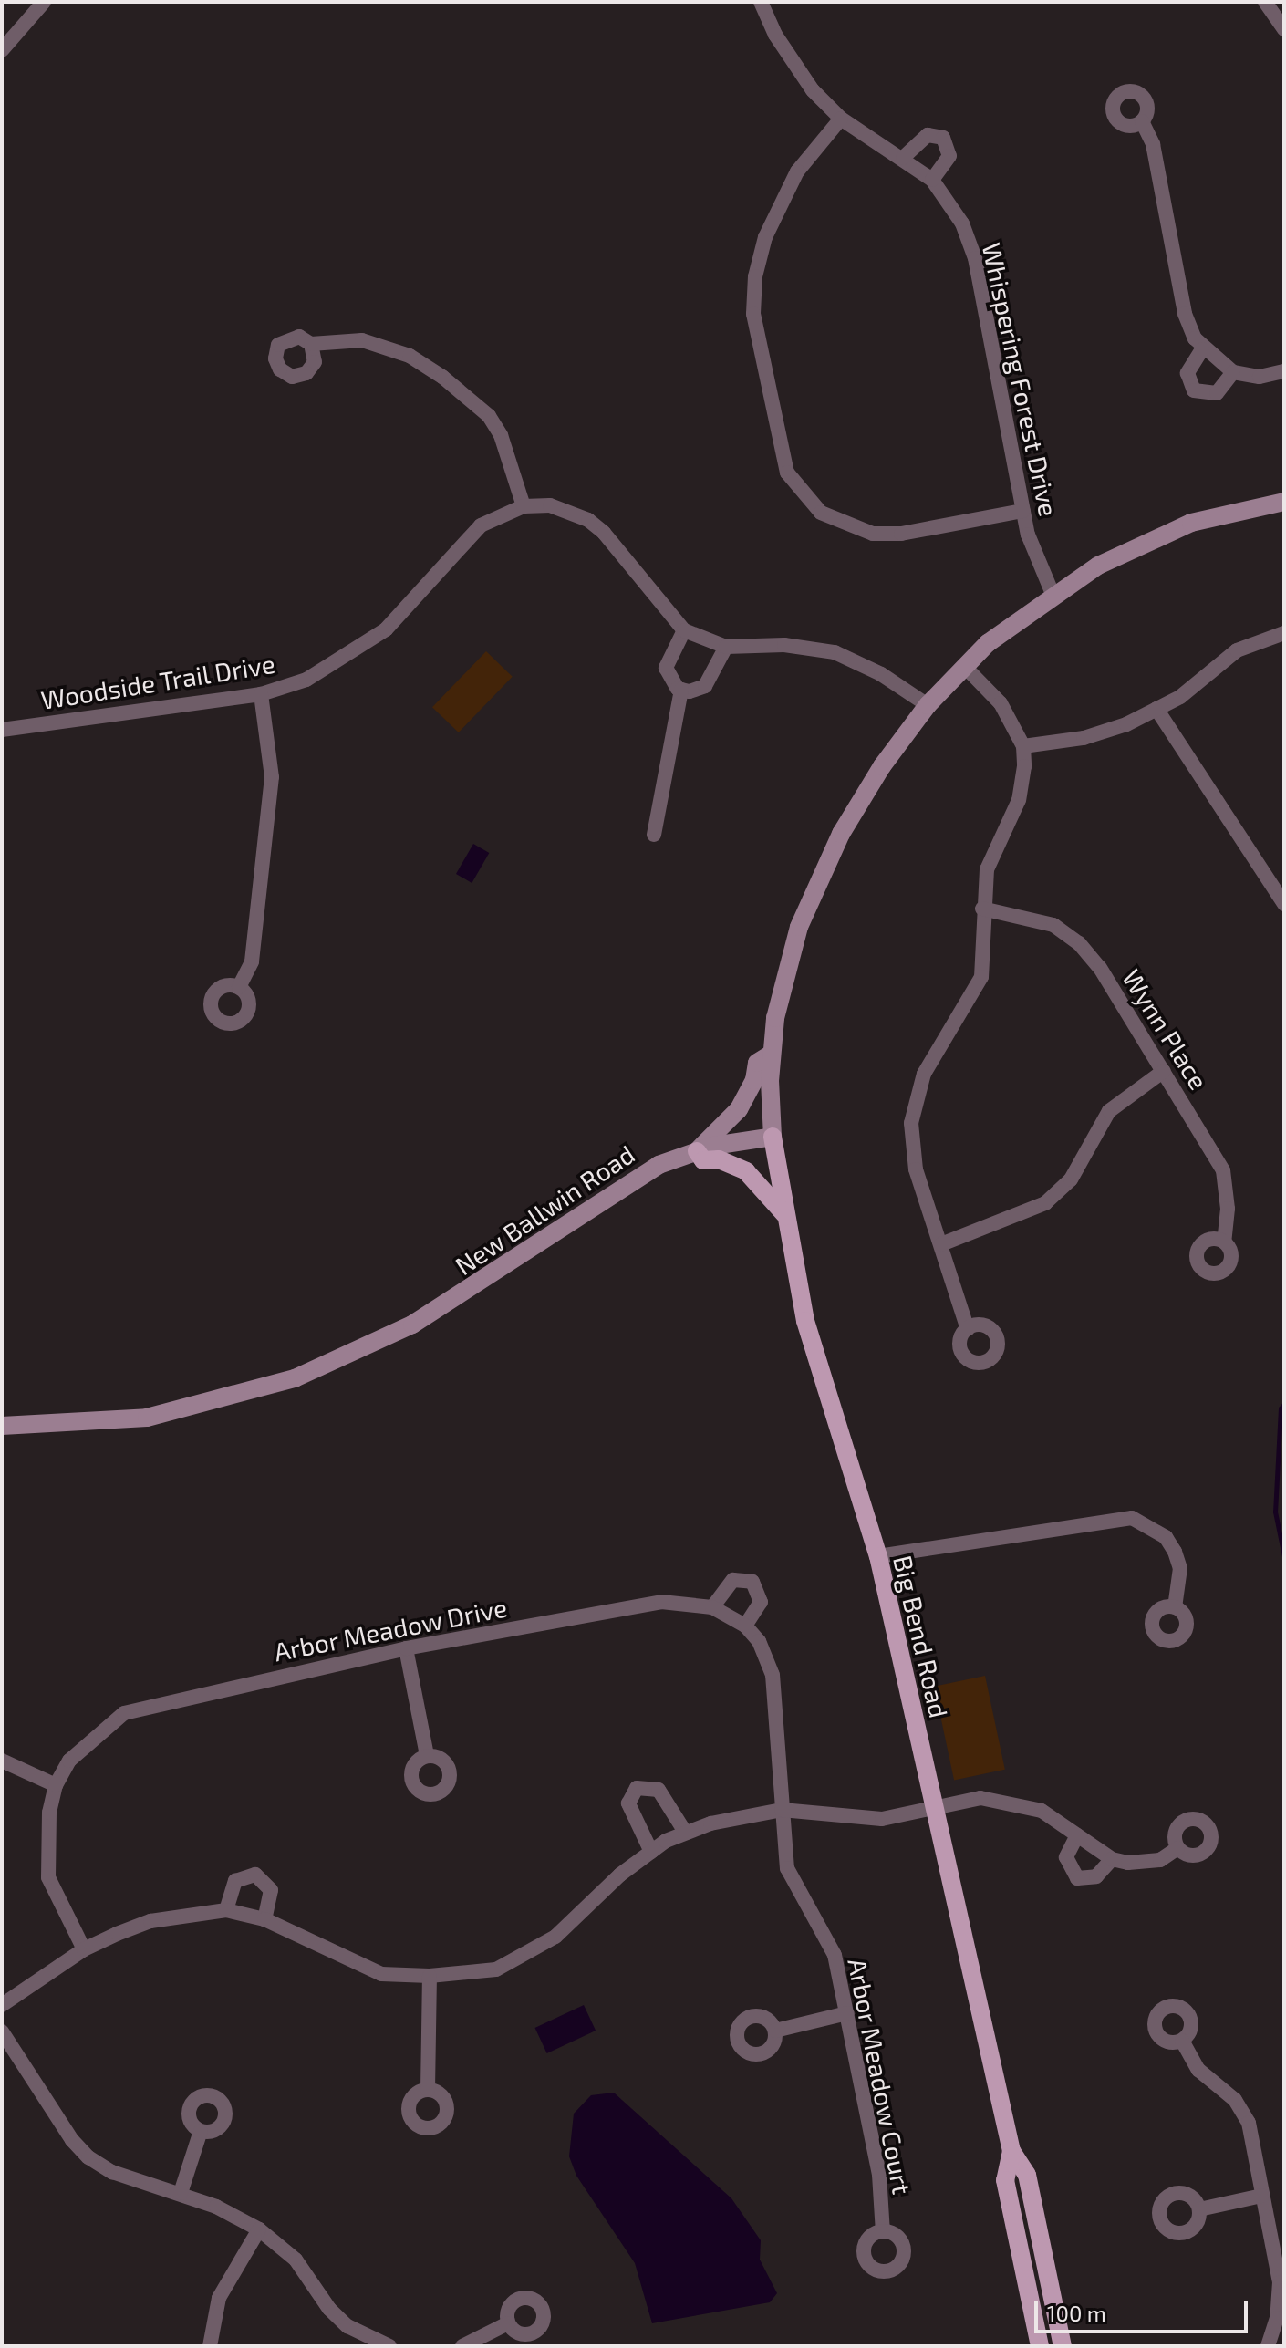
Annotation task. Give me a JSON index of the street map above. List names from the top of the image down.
{
  "streets": {
    "main road": ["Big Bend Road"],
    "street": [
      "Whispering Forest Drive",
      "Woodside Trail Drive",
      "Wynn Place",
      "New Ballwin Road",
      "Arbor Meadow Drive",
      "Arbor Meadow Court"
    ]
  },
  "crossings": [
    ["New Ballwin Road", "Big Bend Road"],
    ["Arbor Meadow Drive", "Arbor Meadow Court"]
  ],
  "scale_bar": "100 m"
}
